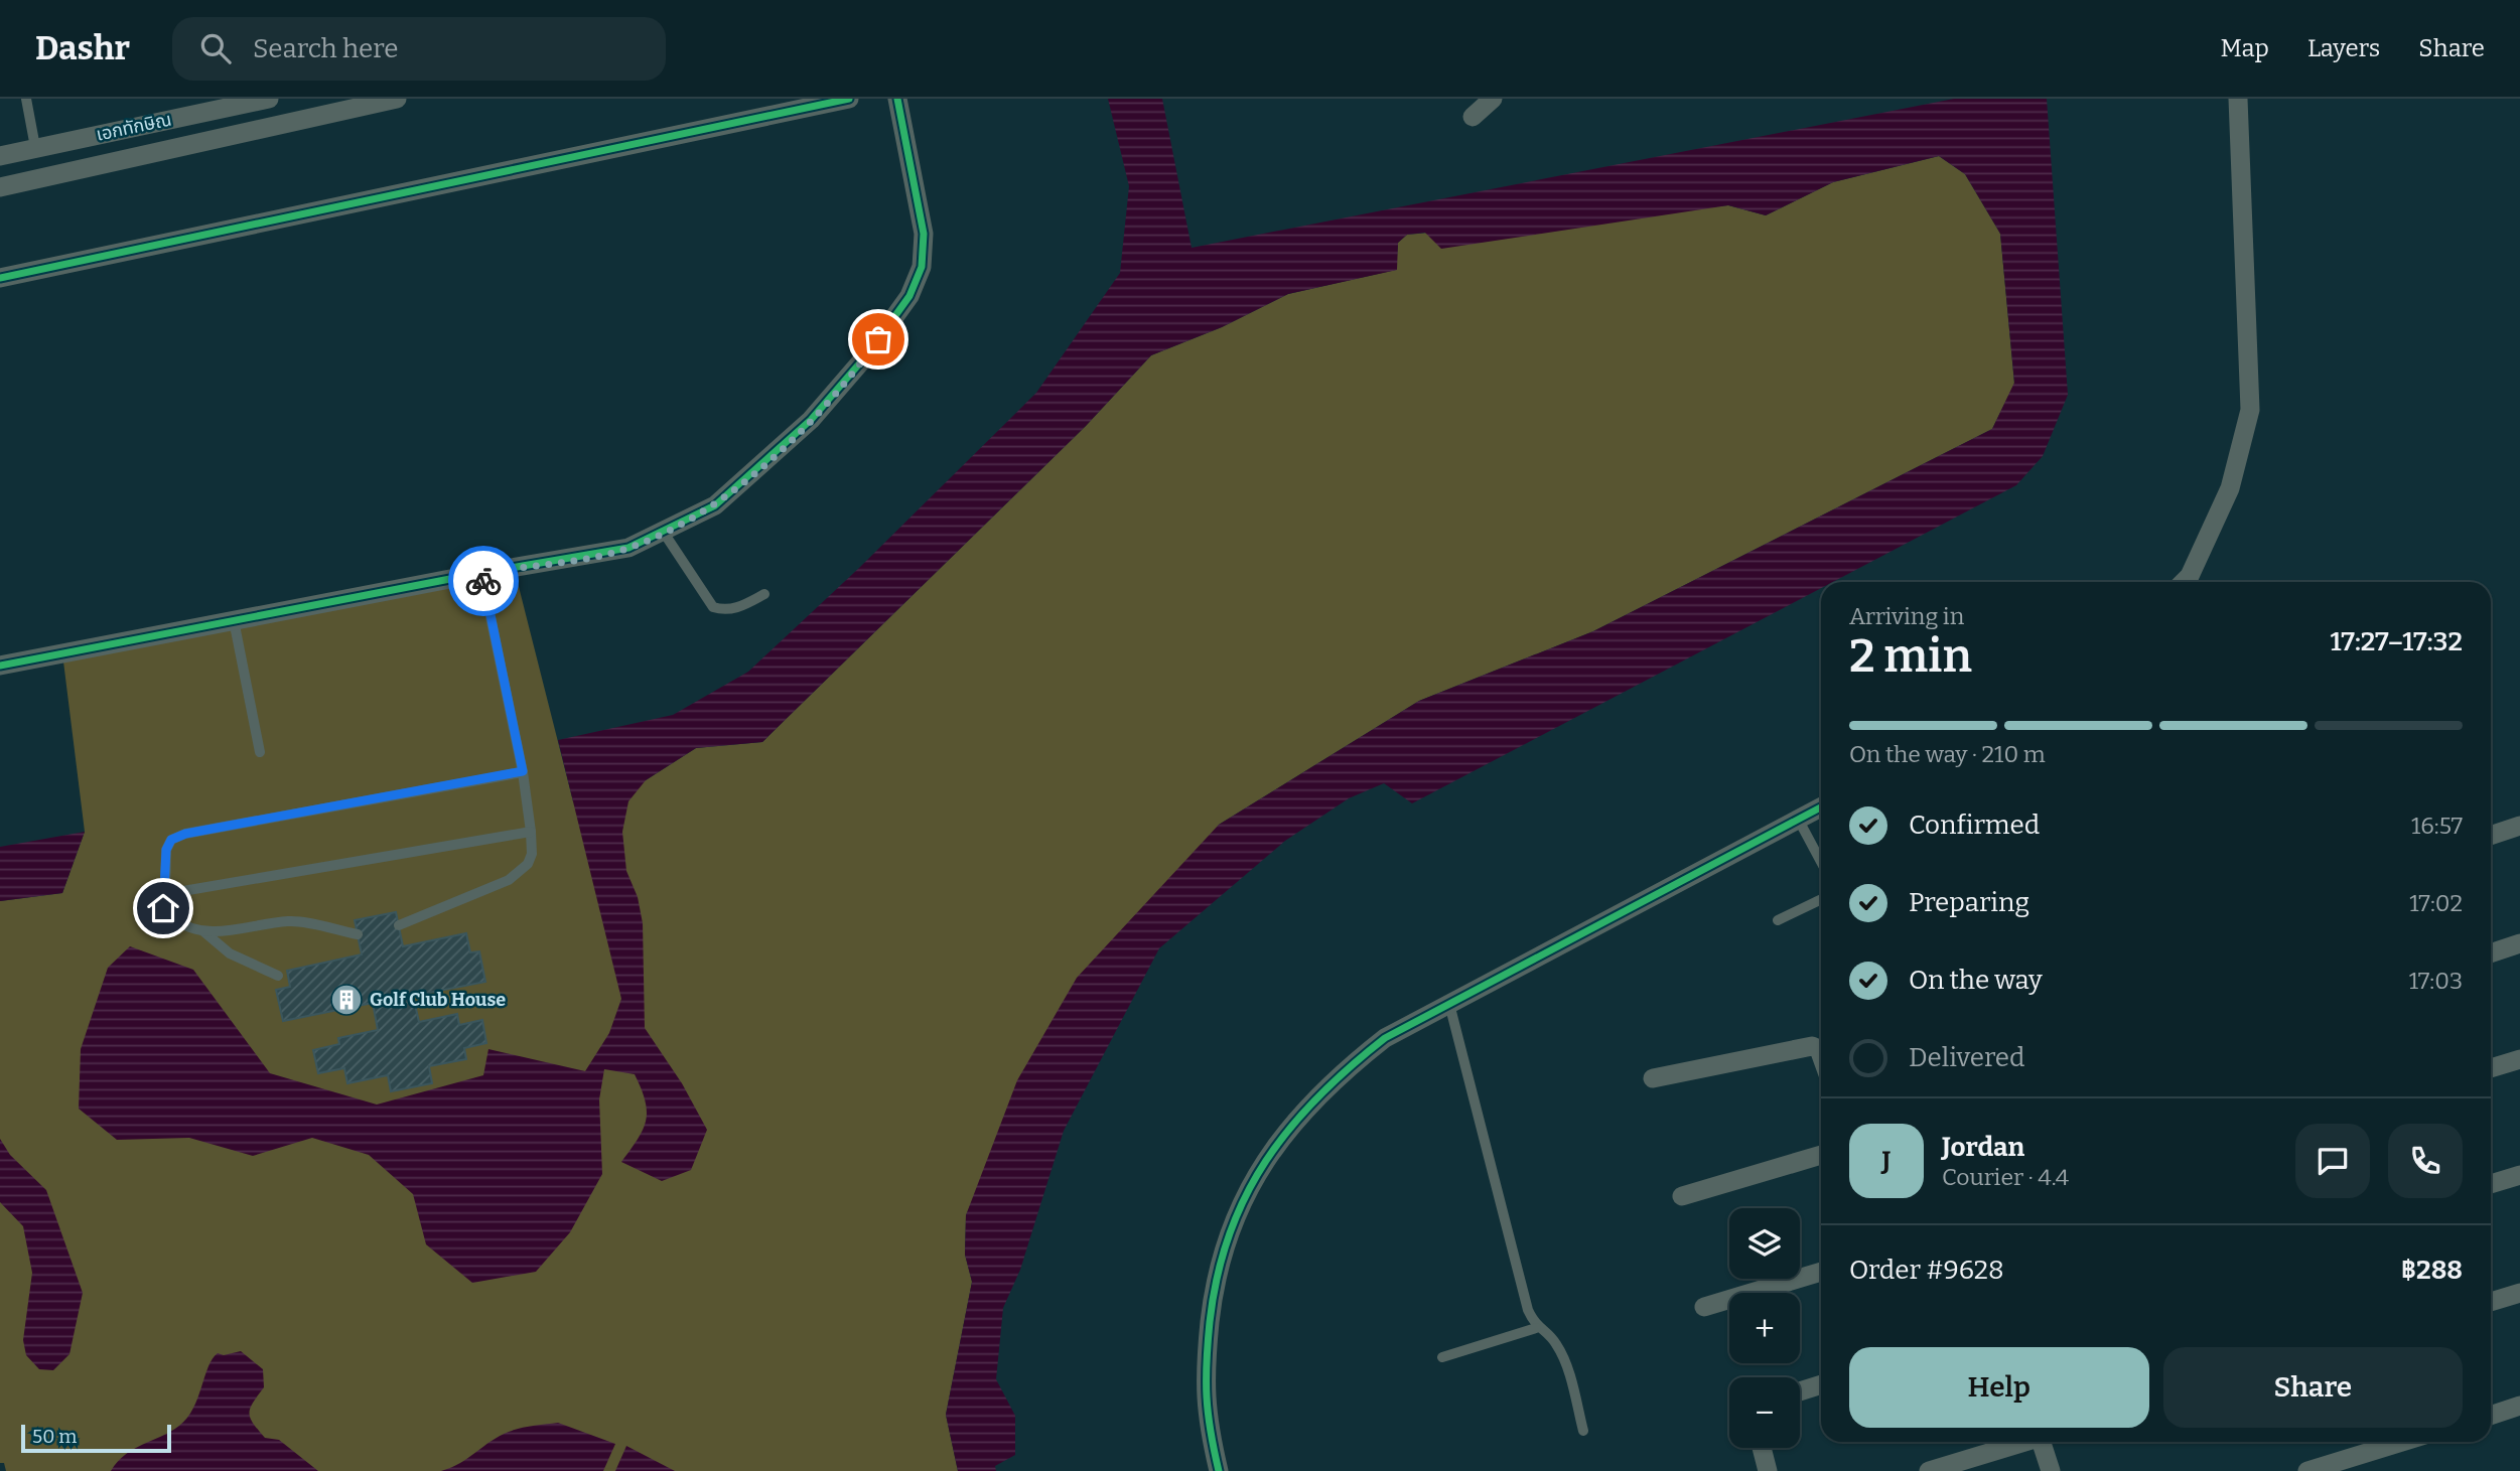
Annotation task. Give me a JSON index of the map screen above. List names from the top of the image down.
{
  "streets": {
    "street": ["เอกทักษิณ"]
  },
  "places": {
    "building": ["Golf Club House"]
  },
  "scale_bar": "50 m",
  "page": {
    "header": "Dashr",
    "search": "Search here",
    "nav": ["Map", "Layers", "Share"],
    "heading": ["2 min", "Arriving in", "17:27–17:32"],
    "panel": [
      "Jordan",
      "Courier · 4.4",
      "Order #9628",
      "฿288"
    ],
    "bar": "On the way · 210 m",
    "list": [
      ["Confirmed", "16:57"],
      ["Preparing", "17:02"],
      ["On the way", "17:03"],
      "Delivered"
    ],
    "round": "J",
    "map_buttons": ["+", "−"],
    "buttons": ["Help", "Share"],
    "scale": "50 m"
  }
}
